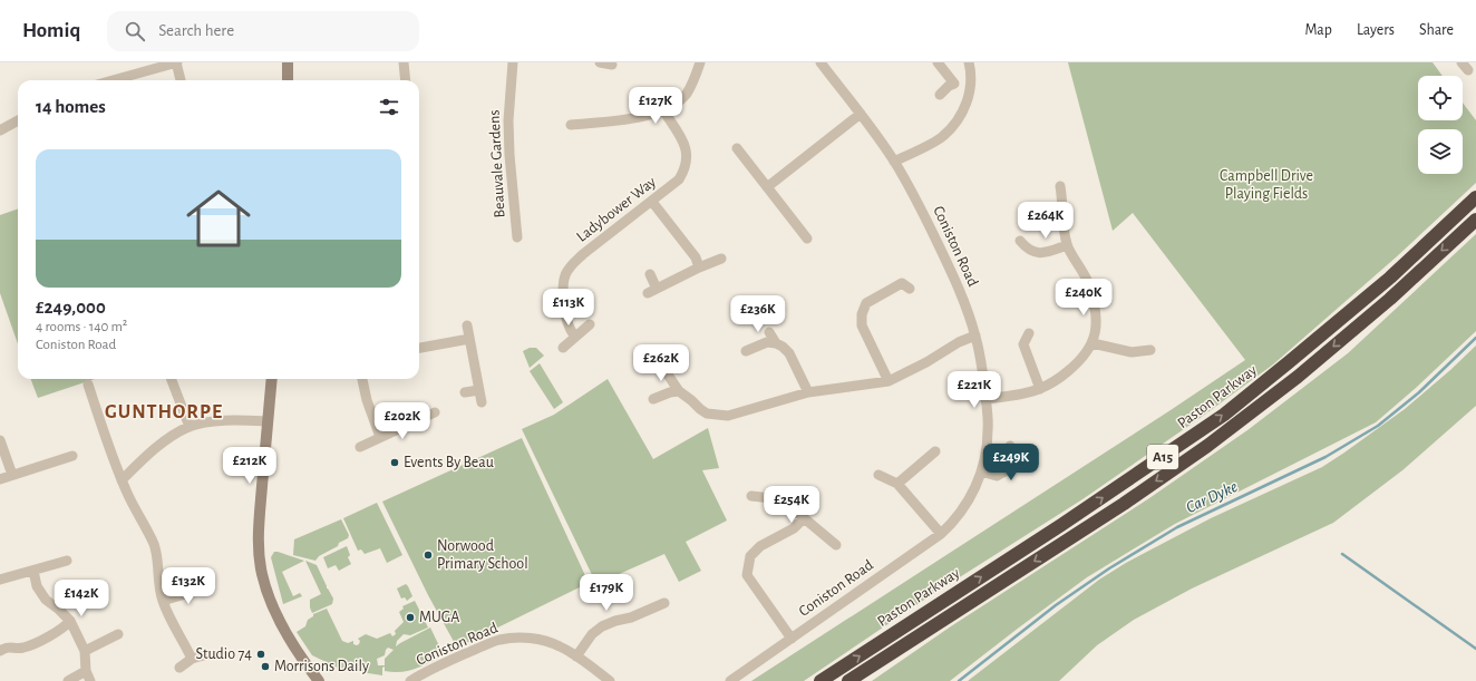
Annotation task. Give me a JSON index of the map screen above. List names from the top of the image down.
{
  "streets": {
    "highway": ["Paston Parkway", "A15"],
    "street": ["Beauvale Gardens", "Ladybower Way", "Coniston Road"]
  },
  "districts": ["GUNTHORPE"],
  "water": ["Car Dyke"],
  "parks": ["Campbell Drive Playing Fields"],
  "places": [
    "Events By Beau",
    "Norwood Primary School",
    "MUGA",
    "Studio 74",
    "Morrisons Daily"
  ],
  "page": {
    "header": "Homiq",
    "search": "Search here",
    "nav": ["Map", "Layers", "Share"],
    "heading": "14 homes",
    "price": [
      "£127K",
      "£264K",
      "£240K",
      "£113K",
      "£236K",
      "£262K",
      "£221K",
      "£202K",
      "£249K",
      "£212K",
      "£254K",
      "£132K",
      "£179K",
      "£142K"
    ],
    "list": [
      {
        "name": "£249,000",
        "note": "4 rooms · 140 m² · Coniston Road"
      }
    ]
  }
}
